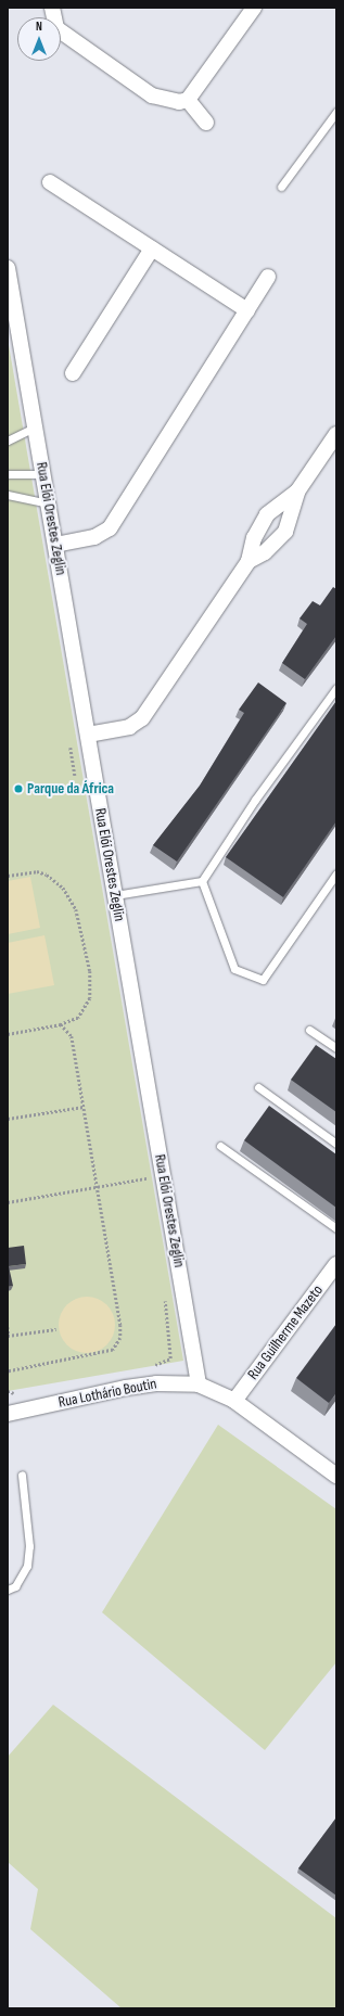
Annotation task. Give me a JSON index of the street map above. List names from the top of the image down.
{
  "streets": {
    "street": ["Rua Elói Orestes Zeglin", "Rua Guilherme Mazeto", "Rua Lothário Boutin"]
  },
  "crossings": [
    ["Rua Elói Orestes Zeglin", "Rua Lothário Boutin"],
    ["Rua Guilherme Mazeto", "Rua Lothário Boutin"]
  ],
  "places": ["Parque da África"],
  "north": "top"
}
